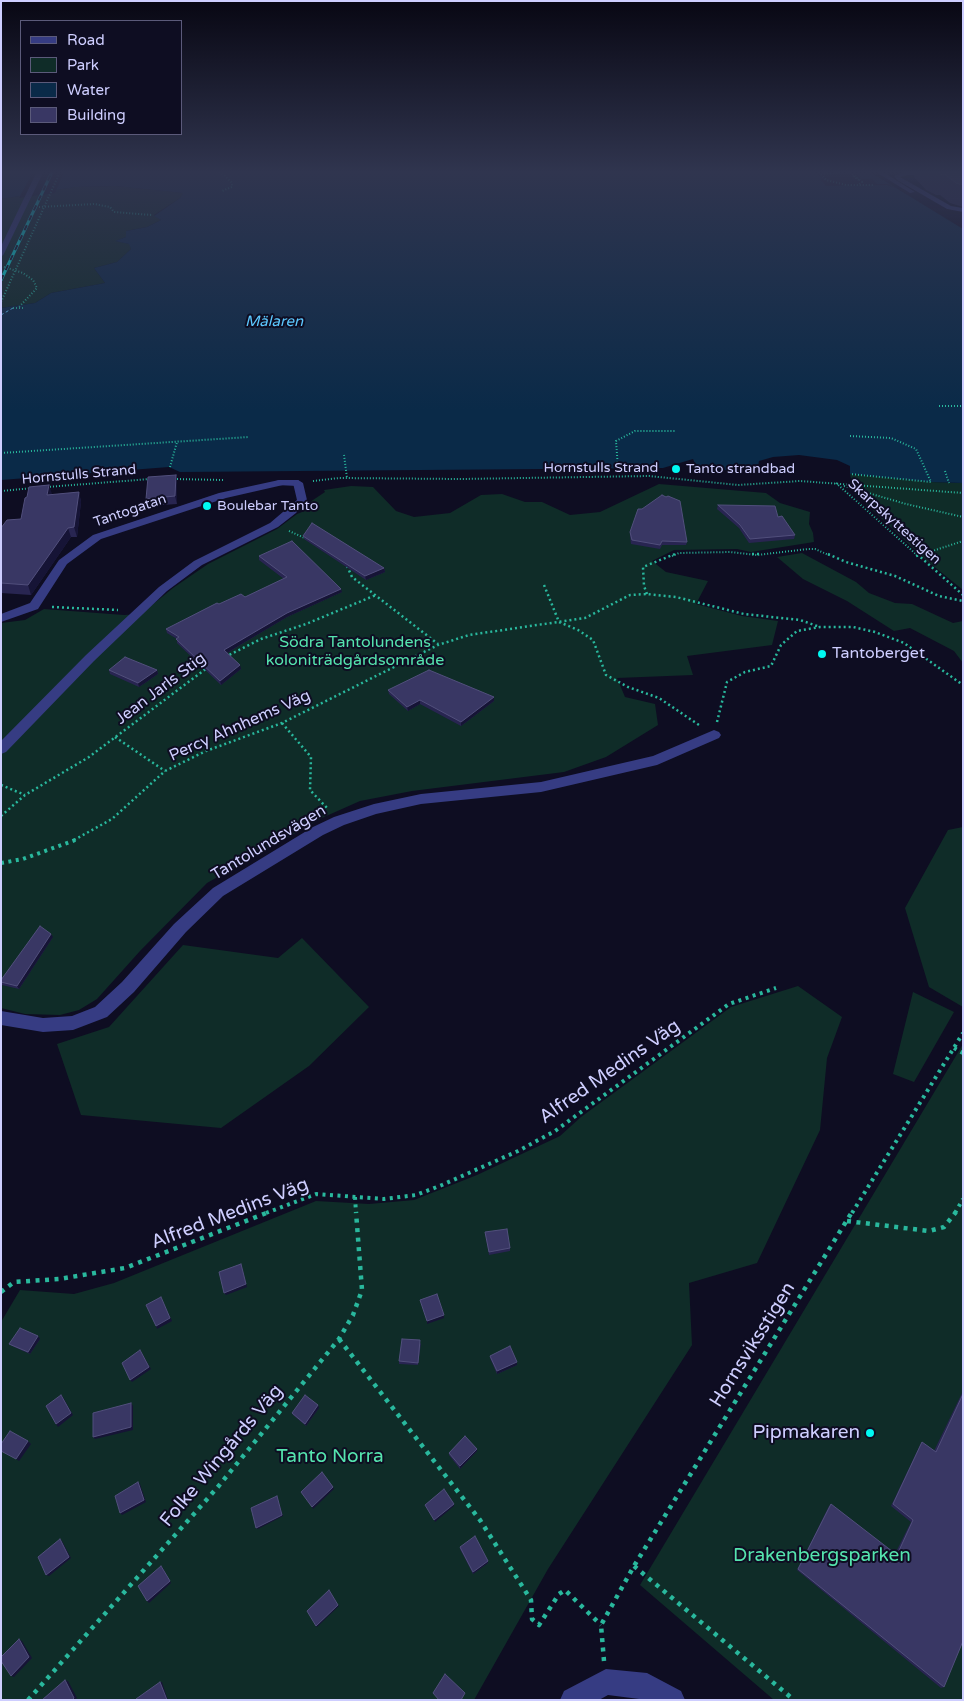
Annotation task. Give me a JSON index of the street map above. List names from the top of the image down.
{
  "streets": {
    "street": ["Tantogatan", "Tantolundsvägen"],
    "path": [
      "Hornstulls Strand",
      "Skarpskyttestigen",
      "Jean Jarls Stig",
      "Percy Ahnhems Väg",
      "Alfred Medins Väg",
      "Hornsviksstigen",
      "Folke Wingårds Väg"
    ]
  },
  "crossings": [
    ["Hornstulls Strand", "Tantogatan"],
    ["Hornstulls Strand", "Skarpskyttestigen"],
    ["Alfred Medins Väg", "Folke Wingårds Väg"]
  ],
  "water": ["Mälaren"],
  "parks": ["Södra Tantolundens koloniträdgårdsområde", "Tanto Norra", "Drakenbergsparken"],
  "places": [
    "Tanto strandbad",
    "Boulebar Tanto",
    "Tantoberget",
    "Pipmakaren"
  ],
  "legend": [
    "Road",
    "Park",
    "Water",
    "Building"
  ]
}
